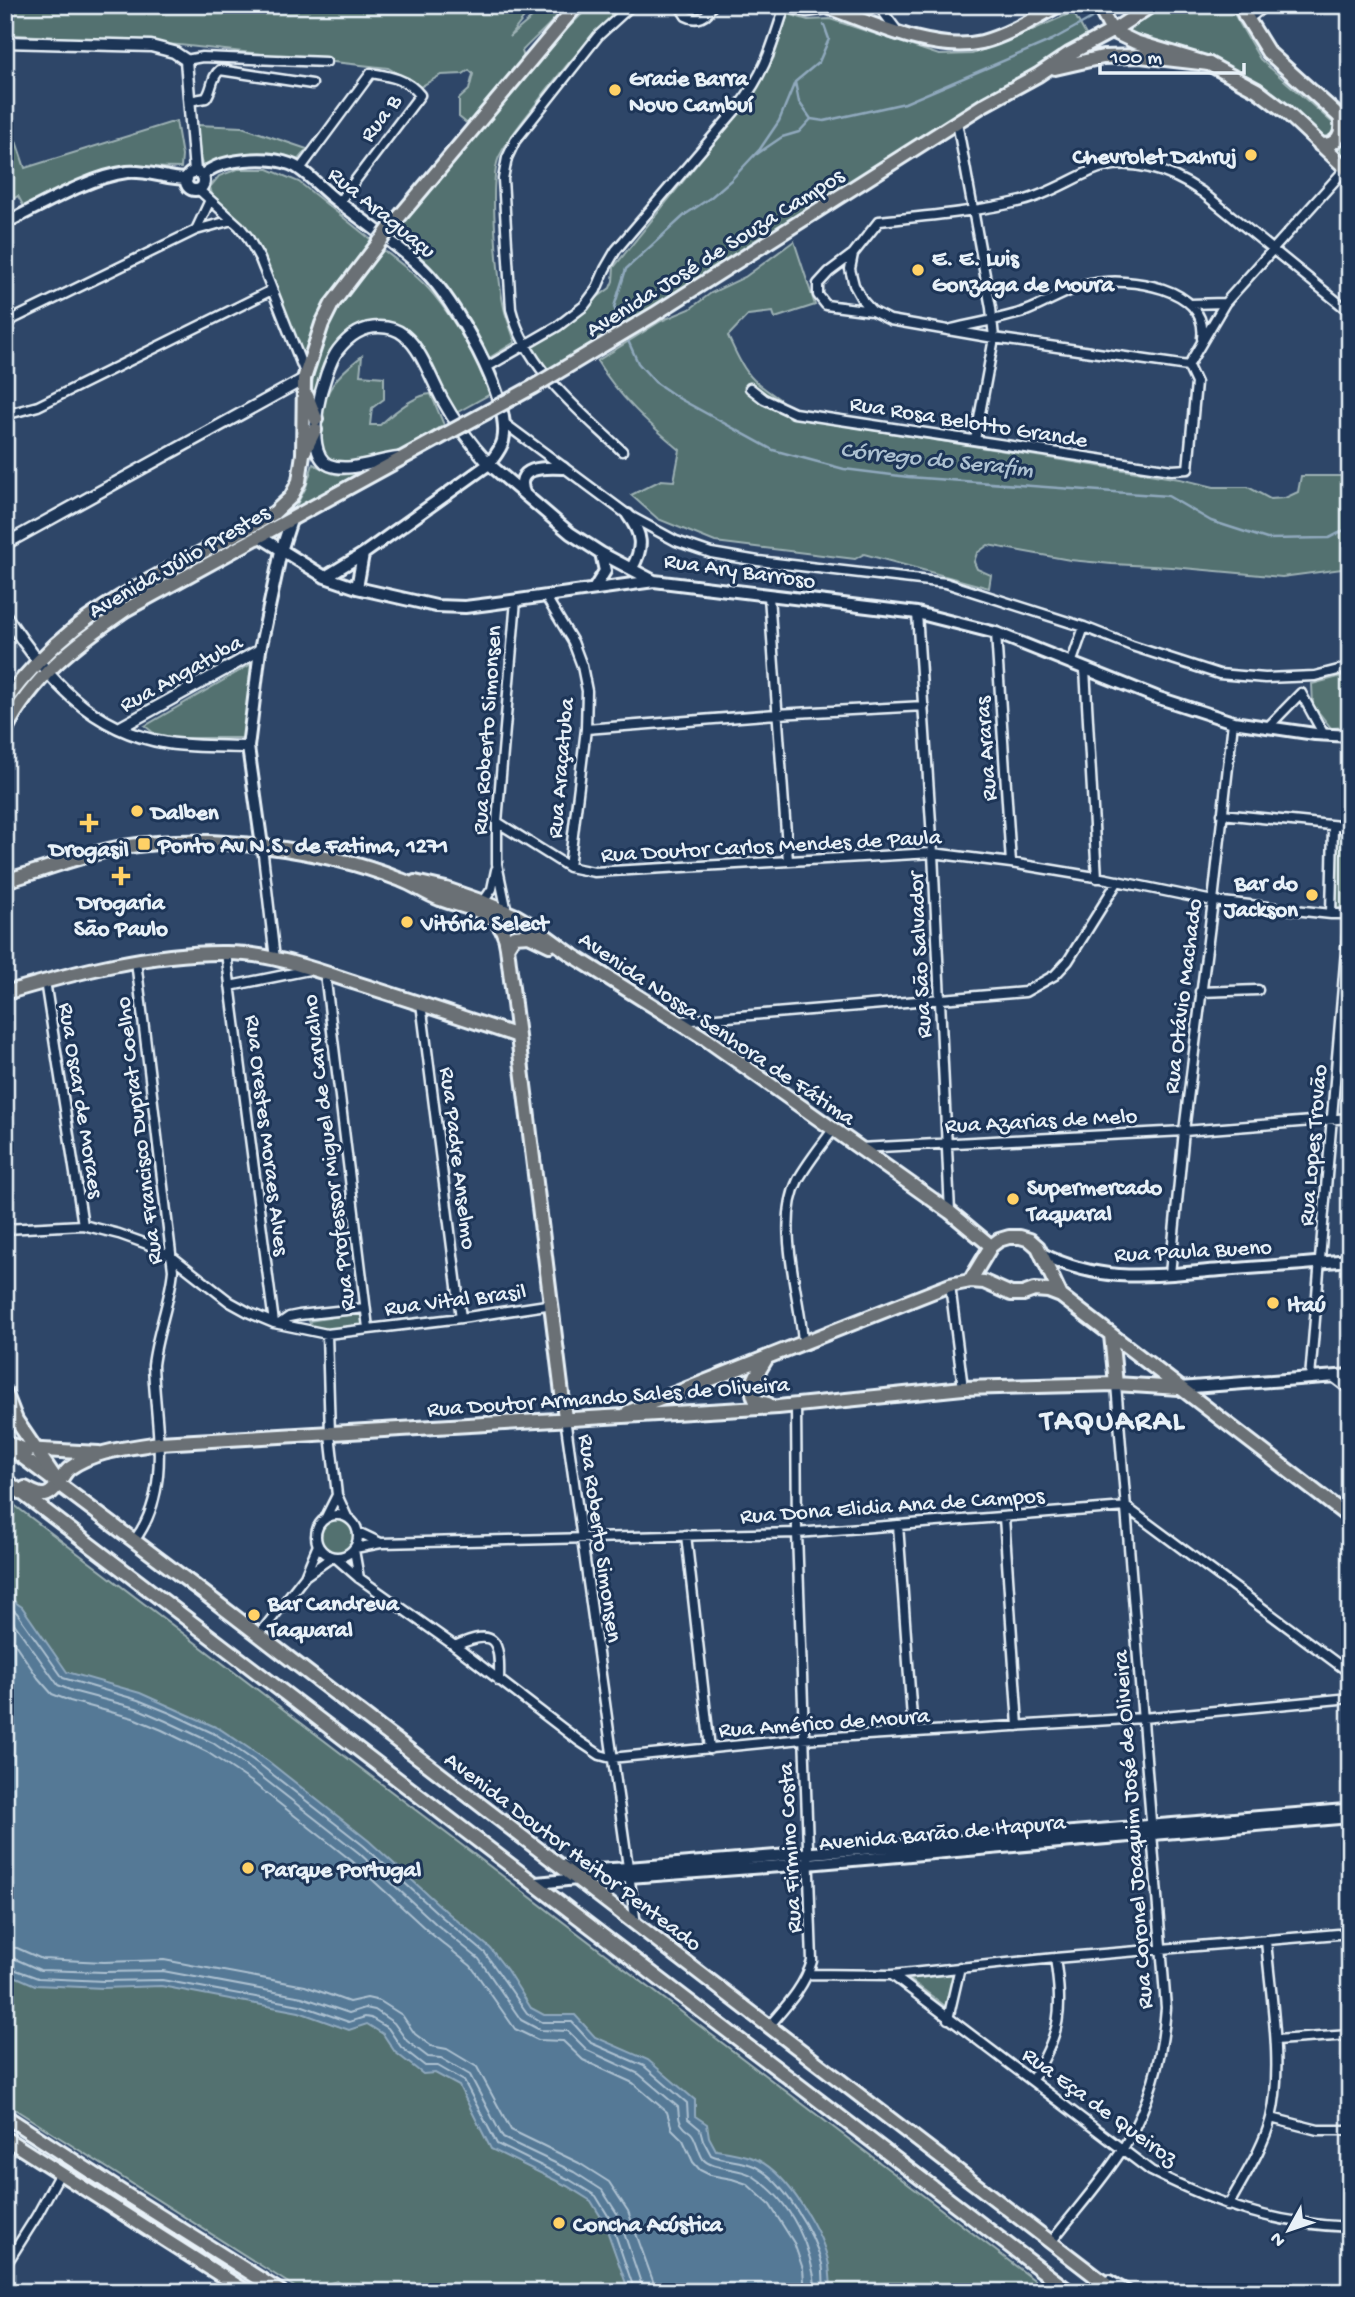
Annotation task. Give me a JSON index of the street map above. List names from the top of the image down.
{
  "streets": {
    "main road": [
      "Rua Araguaçu",
      "Avenida José de Souza Campos",
      "Avenida Júlio Prestes",
      "Rua Ary Barroso",
      "Rua Roberto Simonsen",
      "Avenida Nossa Senhora de Fátima",
      "Rua Paula Bueno",
      "Rua Doutor Armando Sales de Oliveira",
      "Avenida Barão de Itapura",
      "Avenida Doutor Heitor Penteado"
    ],
    "street": [
      "Rua B",
      "Rua Rosa Belotto Grande",
      "Rua Angatuba",
      "Rua Araras",
      "Rua Araçatuba",
      "Rua Doutor Carlos Mendes de Paula",
      "Rua São Salvador",
      "Rua Otávio Machado",
      "Rua Oscar de Moraes",
      "Rua Azarias de Melo",
      "Rua Francisco Duprat Coelho",
      "Rua Orestes Moraes Alves",
      "Rua Lopes Trovão",
      "Rua Professor Miguel de Carvalho",
      "Rua Padre Anselmo",
      "Rua Vital Brasil",
      "Rua Dona Elidia Ana de Campos",
      "Rua Américo de Moura",
      "Rua Coronel Joaquim José de Oliveira",
      "Rua Firmino Costa",
      "Rua Eça de Queiroz"
    ]
  },
  "crossings": [
    ["Rua B", "Rua Araguaçu"],
    ["Avenida José de Souza Campos", "Avenida Júlio Prestes"],
    ["Rua Ary Barroso", "Rua Araras"],
    ["Rua Ary Barroso", "Rua São Salvador"],
    ["Rua Ary Barroso", "Rua Otávio Machado"],
    ["Rua Roberto Simonsen", "Rua Doutor Carlos Mendes de Paula"],
    ["Rua Roberto Simonsen", "Avenida Nossa Senhora de Fátima"],
    ["Rua Roberto Simonsen", "Rua Vital Brasil"],
    ["Rua Roberto Simonsen", "Rua Doutor Armando Sales de Oliveira"],
    ["Rua Roberto Simonsen", "Rua Dona Elidia Ana de Campos"],
    ["Rua Roberto Simonsen", "Rua Américo de Moura"],
    ["Rua Roberto Simonsen", "Avenida Barão de Itapura"],
    ["Rua Roberto Simonsen", "Avenida Doutor Heitor Penteado"],
    ["Rua Araras", "Rua Doutor Carlos Mendes de Paula"],
    ["Rua Araçatuba", "Rua Doutor Carlos Mendes de Paula"],
    ["Rua Doutor Carlos Mendes de Paula", "Rua São Salvador"],
    ["Rua Doutor Carlos Mendes de Paula", "Rua Otávio Machado"],
    ["Rua Doutor Carlos Mendes de Paula", "Rua Lopes Trovão"],
    ["Rua São Salvador", "Avenida Nossa Senhora de Fátima"],
    ["Rua São Salvador", "Rua Azarias de Melo"],
    ["Rua Otávio Machado", "Rua Azarias de Melo"],
    ["Rua Otávio Machado", "Rua Paula Bueno"],
    ["Avenida Nossa Senhora de Fátima", "Rua Azarias de Melo"],
    ["Rua Oscar de Moraes", "Rua Vital Brasil"],
    ["Rua Azarias de Melo", "Rua Lopes Trovão"],
    ["Rua Francisco Duprat Coelho", "Rua Vital Brasil"],
    ["Rua Francisco Duprat Coelho", "Rua Doutor Armando Sales de Oliveira"],
    ["Rua Francisco Duprat Coelho", "Avenida Doutor Heitor Penteado"],
    ["Rua Orestes Moraes Alves", "Rua Vital Brasil"],
    ["Rua Lopes Trovão", "Rua Paula Bueno"],
    ["Rua Professor Miguel de Carvalho", "Rua Vital Brasil"],
    ["Rua Padre Anselmo", "Rua Vital Brasil"],
    ["Rua Doutor Armando Sales de Oliveira", "Rua Coronel Joaquim José de Oliveira"],
    ["Rua Doutor Armando Sales de Oliveira", "Rua Firmino Costa"],
    ["Rua Dona Elidia Ana de Campos", "Rua Coronel Joaquim José de Oliveira"],
    ["Rua Dona Elidia Ana de Campos", "Rua Firmino Costa"],
    ["Rua Américo de Moura", "Rua Coronel Joaquim José de Oliveira"],
    ["Rua Américo de Moura", "Rua Firmino Costa"],
    ["Rua Coronel Joaquim José de Oliveira", "Avenida Barão de Itapura"],
    ["Rua Coronel Joaquim José de Oliveira", "Avenida Doutor Heitor Penteado"],
    ["Rua Coronel Joaquim José de Oliveira", "Rua Eça de Queiroz"],
    ["Avenida Barão de Itapura", "Rua Firmino Costa"],
    ["Avenida Barão de Itapura", "Avenida Doutor Heitor Penteado"]
  ],
  "districts": ["TAQUARAL"],
  "water": ["Córrego do Serafim"],
  "places": {
    "other": [
      "Gracie Barra Novo Cambuí",
      "Chevrolet Dahruj",
      "E. E. Luis Gonzaga de Moura",
      "Dalben",
      "Bar do Jackson",
      "Vitória Select",
      "Supermercado Taquaral",
      "Itaú",
      "Bar Candreva Taquaral",
      "Parque Portugal",
      "Concha Acústica"
    ],
    "health": ["Drogasil", "Drogaria São Paulo"],
    "transit": ["Ponto Av N.S. de Fatima, 1271"]
  },
  "scale_bar": "100 m",
  "north": "bottom left"
}
